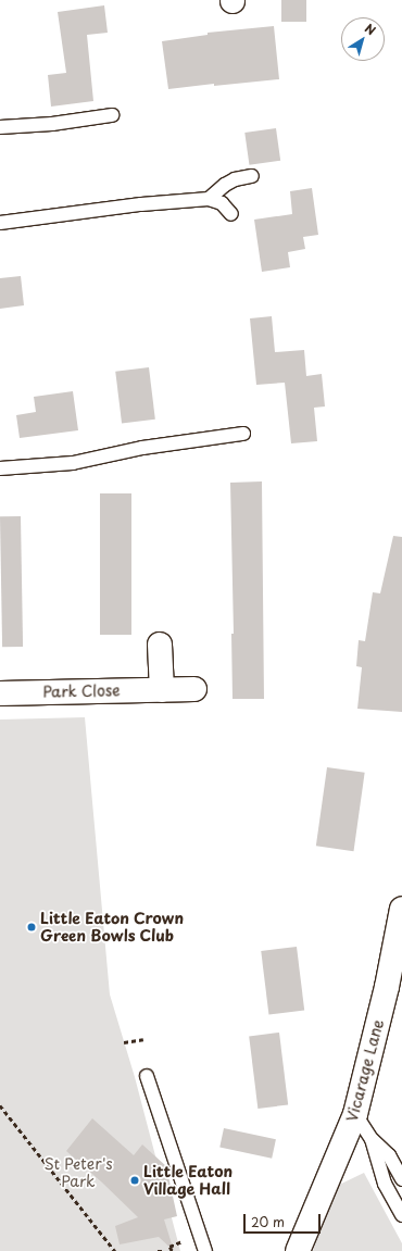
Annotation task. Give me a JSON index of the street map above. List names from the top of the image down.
{
  "streets": {
    "street": ["Park Close", "Vicarage Lane"]
  },
  "parks": ["St Peter's Park"],
  "places": ["Little Eaton Crown Green Bowls Club", "Little Eaton Village Hall"],
  "scale_bar": "20 m",
  "north": "top right"
}
